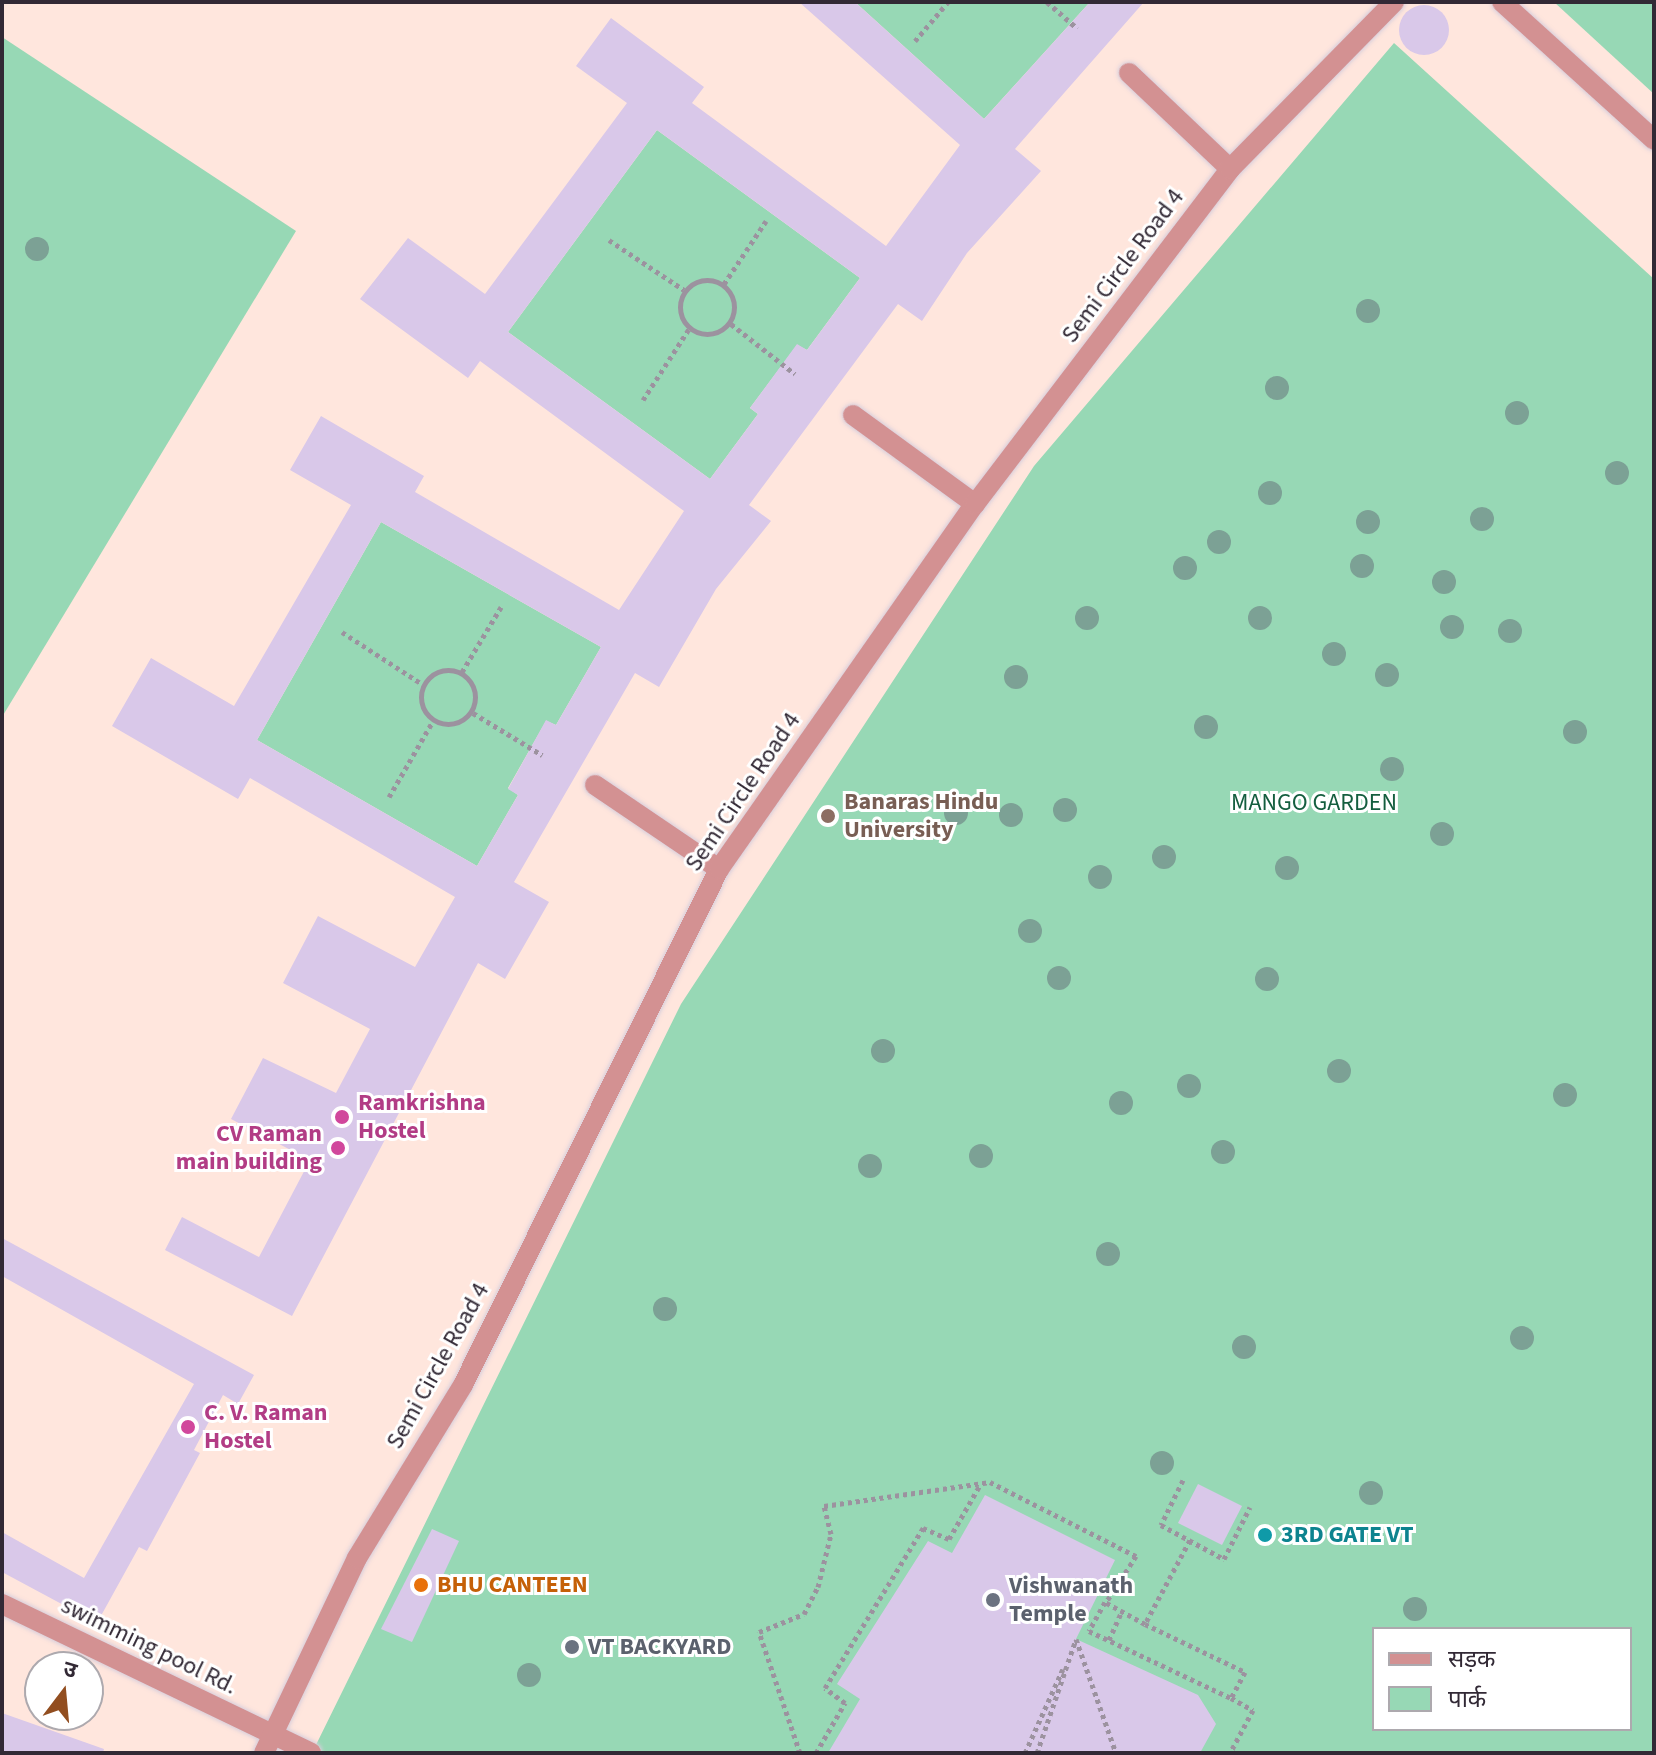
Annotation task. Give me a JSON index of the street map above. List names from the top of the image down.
{
  "streets": {
    "lane": ["Semi Circle Road 4", "swimming pool Rd."]
  },
  "crossings": [
    ["Semi Circle Road 4", "swimming pool Rd."]
  ],
  "parks": ["MANGO GARDEN"],
  "places": [
    "Banaras Hindu University",
    "Ramkrishna Hostel",
    "CV Raman main building",
    "C. V. Raman Hostel",
    "3RD GATE VT",
    "BHU CANTEEN",
    "Vishwanath Temple",
    "VT BACKYARD"
  ],
  "legend": ["सड़क", "पार्क"],
  "north": "top"
}
